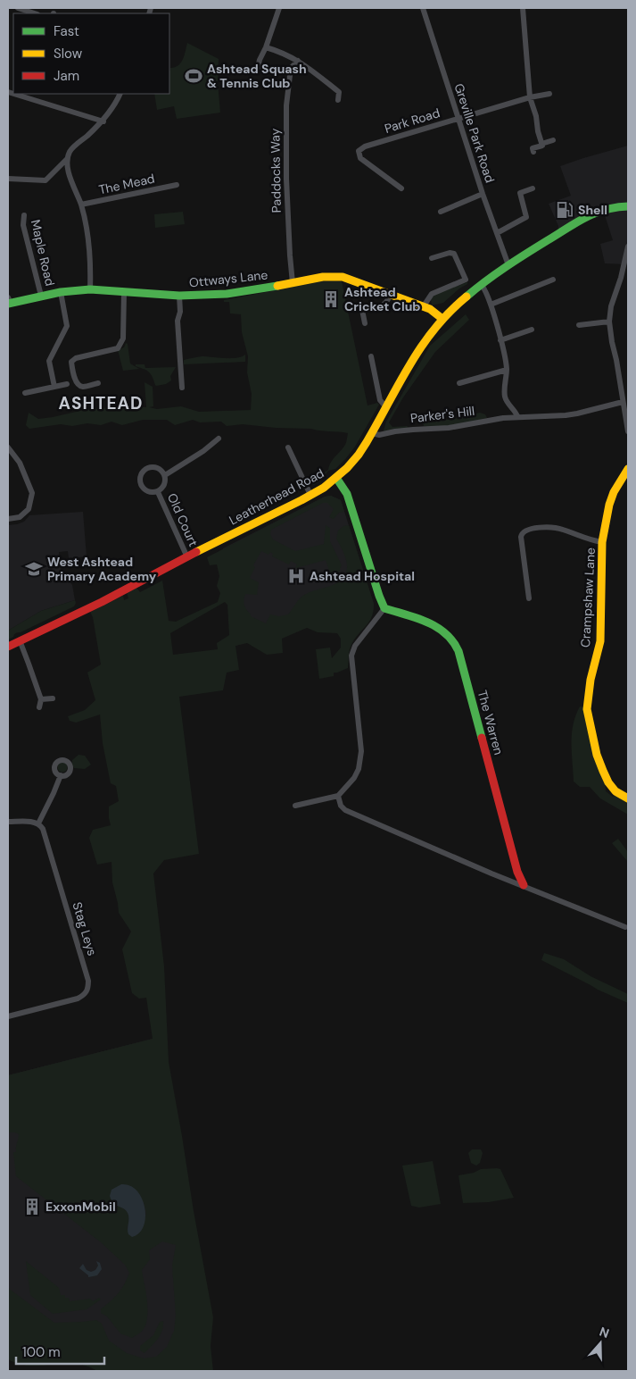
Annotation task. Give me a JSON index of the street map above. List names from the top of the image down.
{
  "streets": {
    "main road": [
      "Ottways Lane",
      "Leatherhead Road",
      "Crampshaw Lane",
      "The Warren"
    ],
    "street": [
      "Park Road",
      "Greville Park Road",
      "Paddocks Way",
      "The Mead",
      "Maple Road",
      "Parker's Hill",
      "Old Court",
      "Stag Leys"
    ]
  },
  "crossings": [
    ["Park Road", "Greville Park Road"],
    ["Greville Park Road", "Leatherhead Road"],
    ["Paddocks Way", "Ottways Lane"],
    ["Maple Road", "Ottways Lane"],
    ["Ottways Lane", "Leatherhead Road"],
    ["Parker's Hill", "Leatherhead Road"],
    ["Leatherhead Road", "Old Court"]
  ],
  "districts": ["ASHTEAD"],
  "places": {
    "sports": ["Ashtead Squash & Tennis Club"],
    "fuel station": ["Shell"],
    "building": ["Ashtead Cricket Club", "ExxonMobil"],
    "school or university": ["West Ashtead Primary Academy"],
    "hospital": ["Ashtead Hospital"]
  },
  "legend": ["Fast", "Slow", "Jam"],
  "scale_bar": "100 m",
  "north": "top"
}
